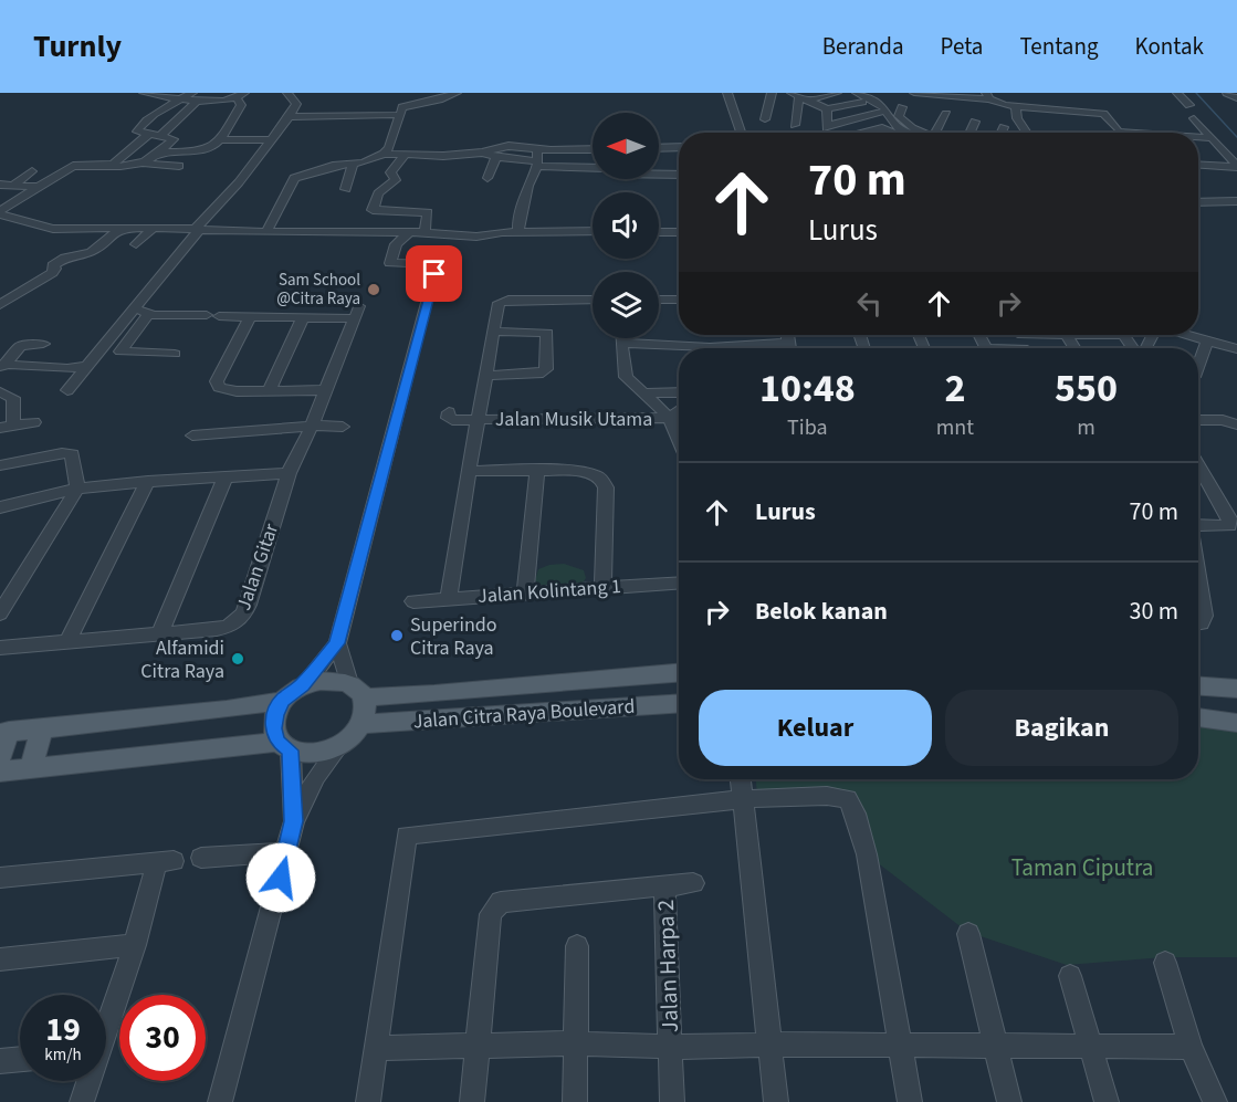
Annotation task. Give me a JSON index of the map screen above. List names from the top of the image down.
{
  "streets": {
    "main road": ["Jalan Citra Raya Boulevard"],
    "street": [
      "Jalan Musik Utama",
      "Jalan Gitar",
      "Jalan Kolintang 1",
      "Jalan Harpa 2"
    ]
  },
  "parks": ["Taman Ciputra"],
  "places": ["Sam School @Citra Raya", "Superindo Citra Raya", "Alfamidi Citra Raya"],
  "north": "left",
  "page": {
    "header": "Turnly",
    "nav": [
      "Beranda",
      "Peta",
      "Tentang",
      "Kontak"
    ],
    "turn": ["70 m", "Lurus"],
    "eta": [
      "10:48",
      "Tiba",
      "2",
      "mnt",
      "550",
      "m"
    ],
    "list": [
      {
        "name": "Lurus",
        "value": "70 m"
      },
      {
        "name": "Belok kanan",
        "value": "30 m"
      }
    ],
    "buttons": ["Keluar", "Bagikan"],
    "speed": "19 km/h",
    "limit": "30"
  }
}
